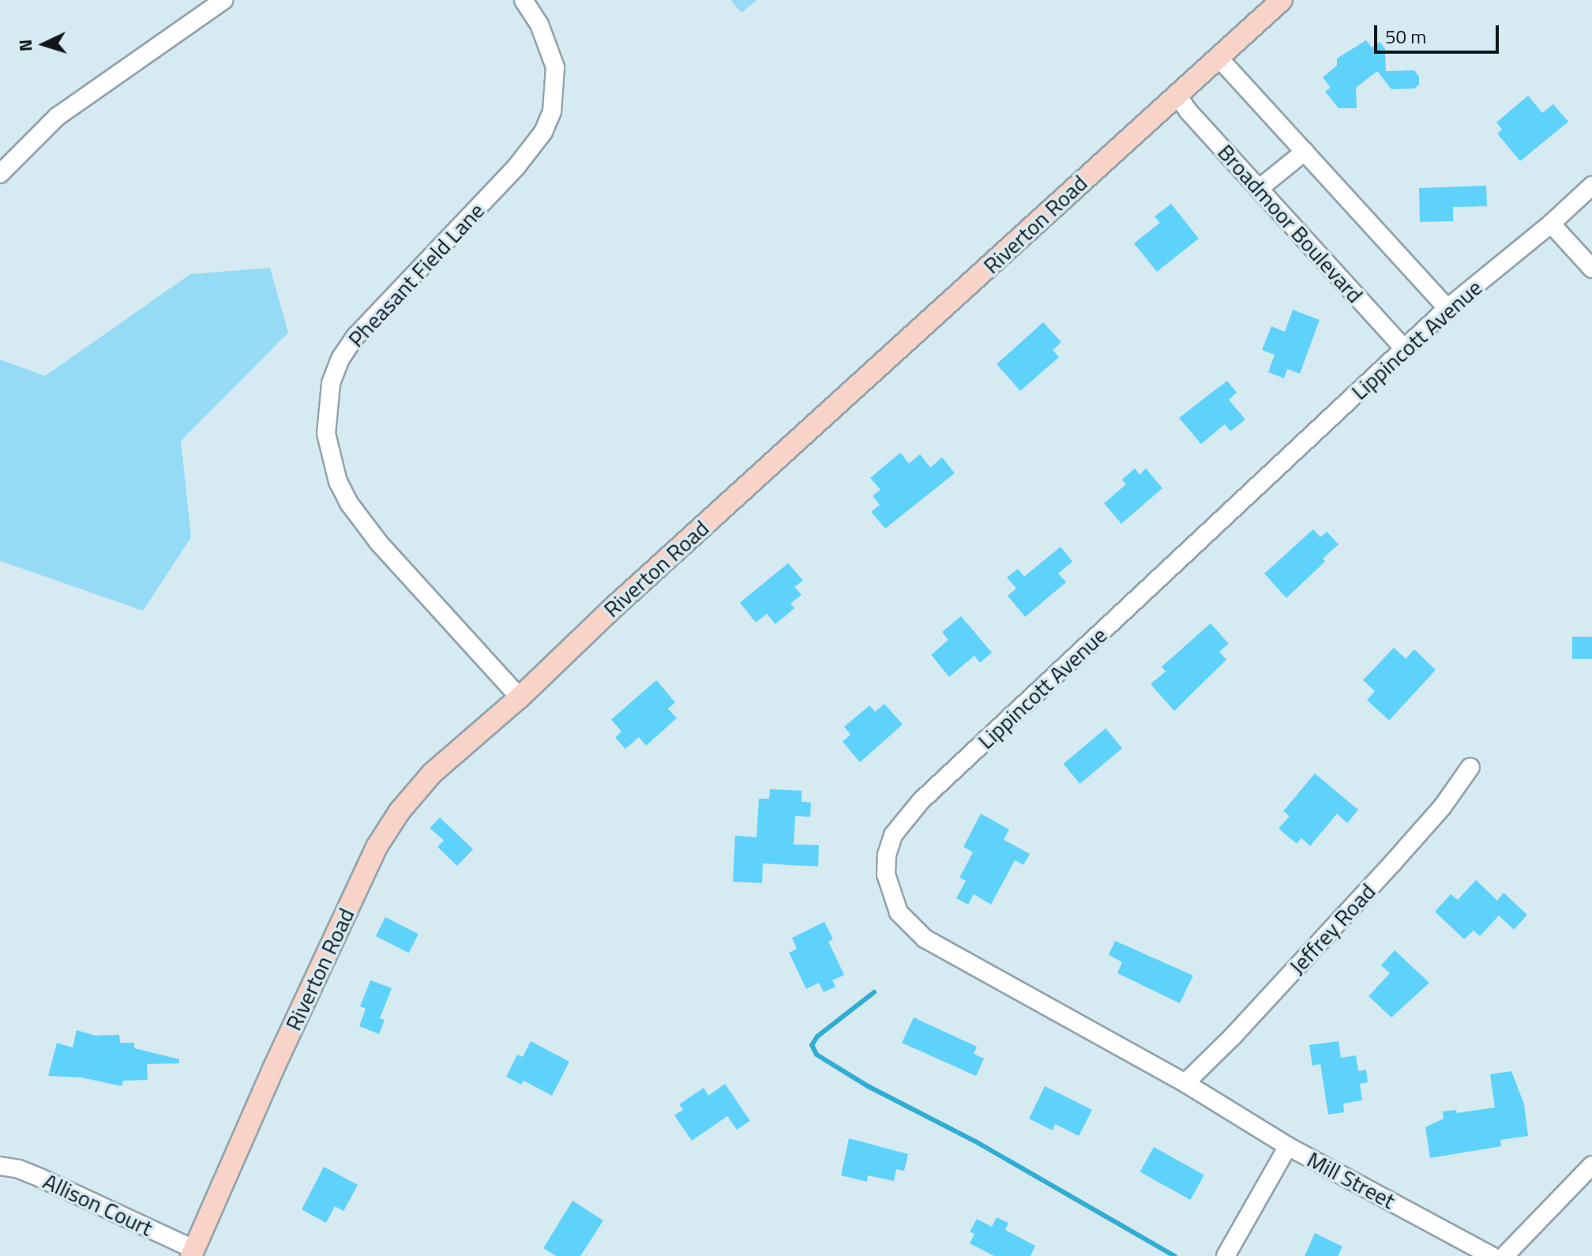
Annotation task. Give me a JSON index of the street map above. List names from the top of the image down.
{
  "streets": {
    "main road": ["Riverton Road"],
    "street": [
      "Broadmoor Boulevard",
      "Pheasant Field Lane",
      "Lippincott Avenue",
      "Jeffrey Road",
      "Mill Street",
      "Allison Court"
    ]
  },
  "crossings": [
    ["Broadmoor Boulevard", "Riverton Road"],
    ["Broadmoor Boulevard", "Lippincott Avenue"],
    ["Riverton Road", "Pheasant Field Lane"],
    ["Riverton Road", "Allison Court"],
    ["Lippincott Avenue", "Jeffrey Road"],
    ["Lippincott Avenue", "Mill Street"]
  ],
  "scale_bar": "50 m",
  "north": "left"
}
